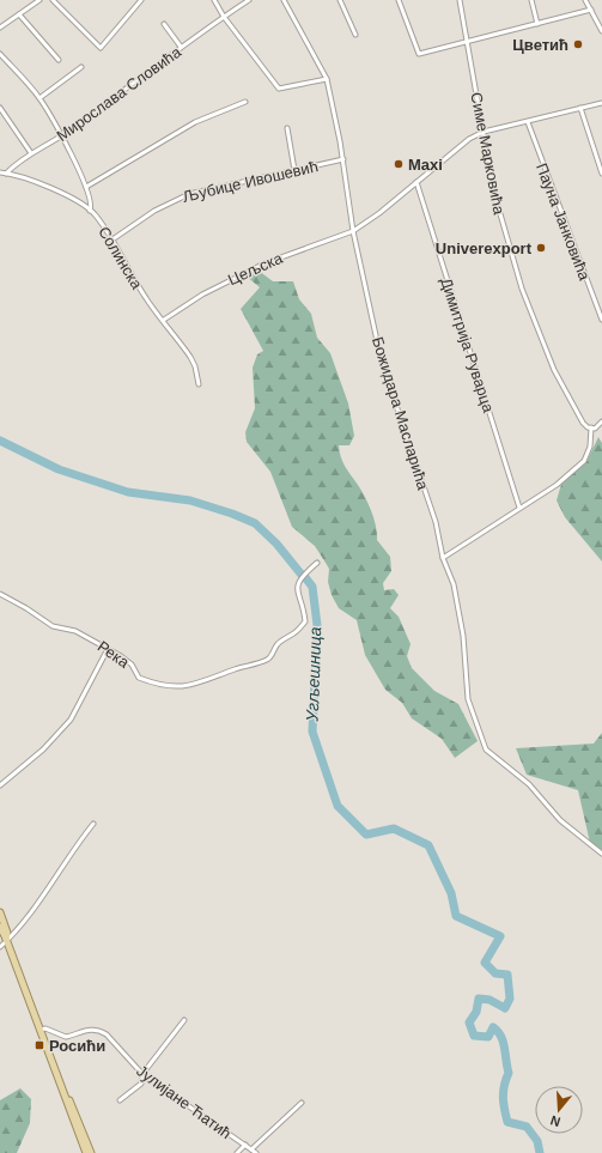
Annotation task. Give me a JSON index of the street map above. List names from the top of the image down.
{
  "streets": {
    "street": [
      "Мирослава Словића",
      "Симе Марковића",
      "Љубице Ивошевић",
      "Пауна Јанковића",
      "Солинска",
      "Цељска",
      "Димитрија Руварца",
      "Божидара Масларића",
      "Река",
      "Јулијане Ћатић"
    ]
  },
  "crossings": [
    ["Симе Марковића", "Цељска"],
    ["Љубице Ивошевић", "Солинска"],
    ["Љубице Ивошевић", "Божидара Масларића"],
    ["Пауна Јанковића", "Цељска"],
    ["Солинска", "Цељска"],
    ["Цељска", "Димитрија Руварца"],
    ["Цељска", "Божидара Масларића"]
  ],
  "water": ["Угљешница"],
  "places": {
    "other": ["Цветић", "Maxi", "Univerexport"],
    "transit": ["Росићи"]
  },
  "north": "bottom"
}
